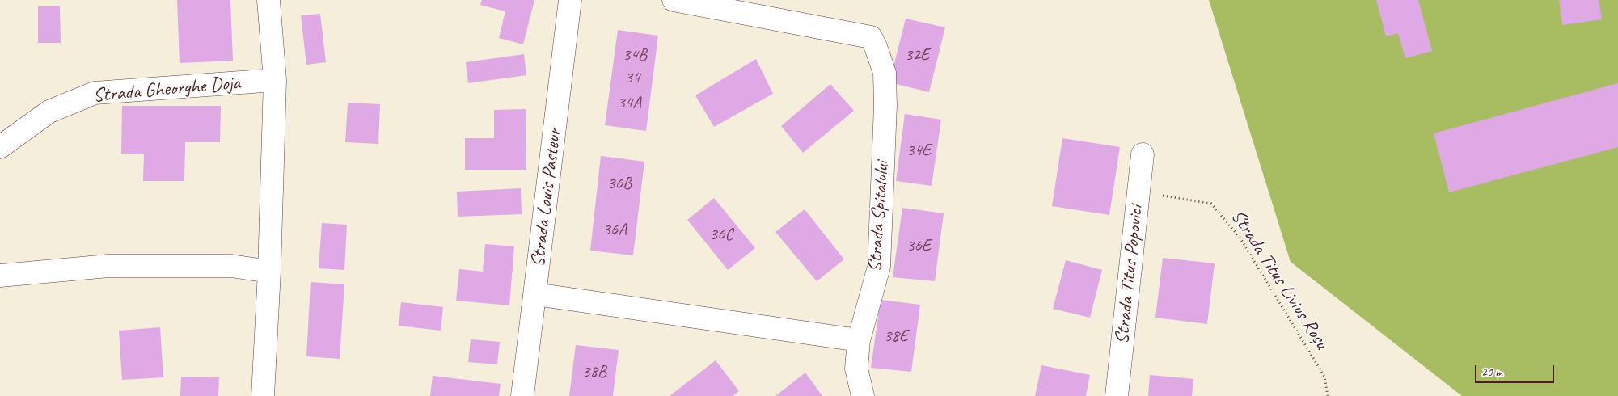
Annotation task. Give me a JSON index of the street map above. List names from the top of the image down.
{
  "streets": {
    "street": [
      "Strada Gheorghe Doja",
      "Strada Louis Pasteur",
      "Strada Spitalului",
      "Strada Titus Popovici"
    ],
    "path": ["Strada Titus Livius Roșu"]
  },
  "crossings": [
    ["Strada Titus Popovici", "Strada Titus Livius Roșu"]
  ],
  "house_numbers": [
    "34B",
    "32E",
    "34",
    "34A",
    "34E",
    "36B",
    "36A",
    "36C",
    "36E",
    "38E",
    "38B"
  ],
  "scale_bar": "20 m"
}
